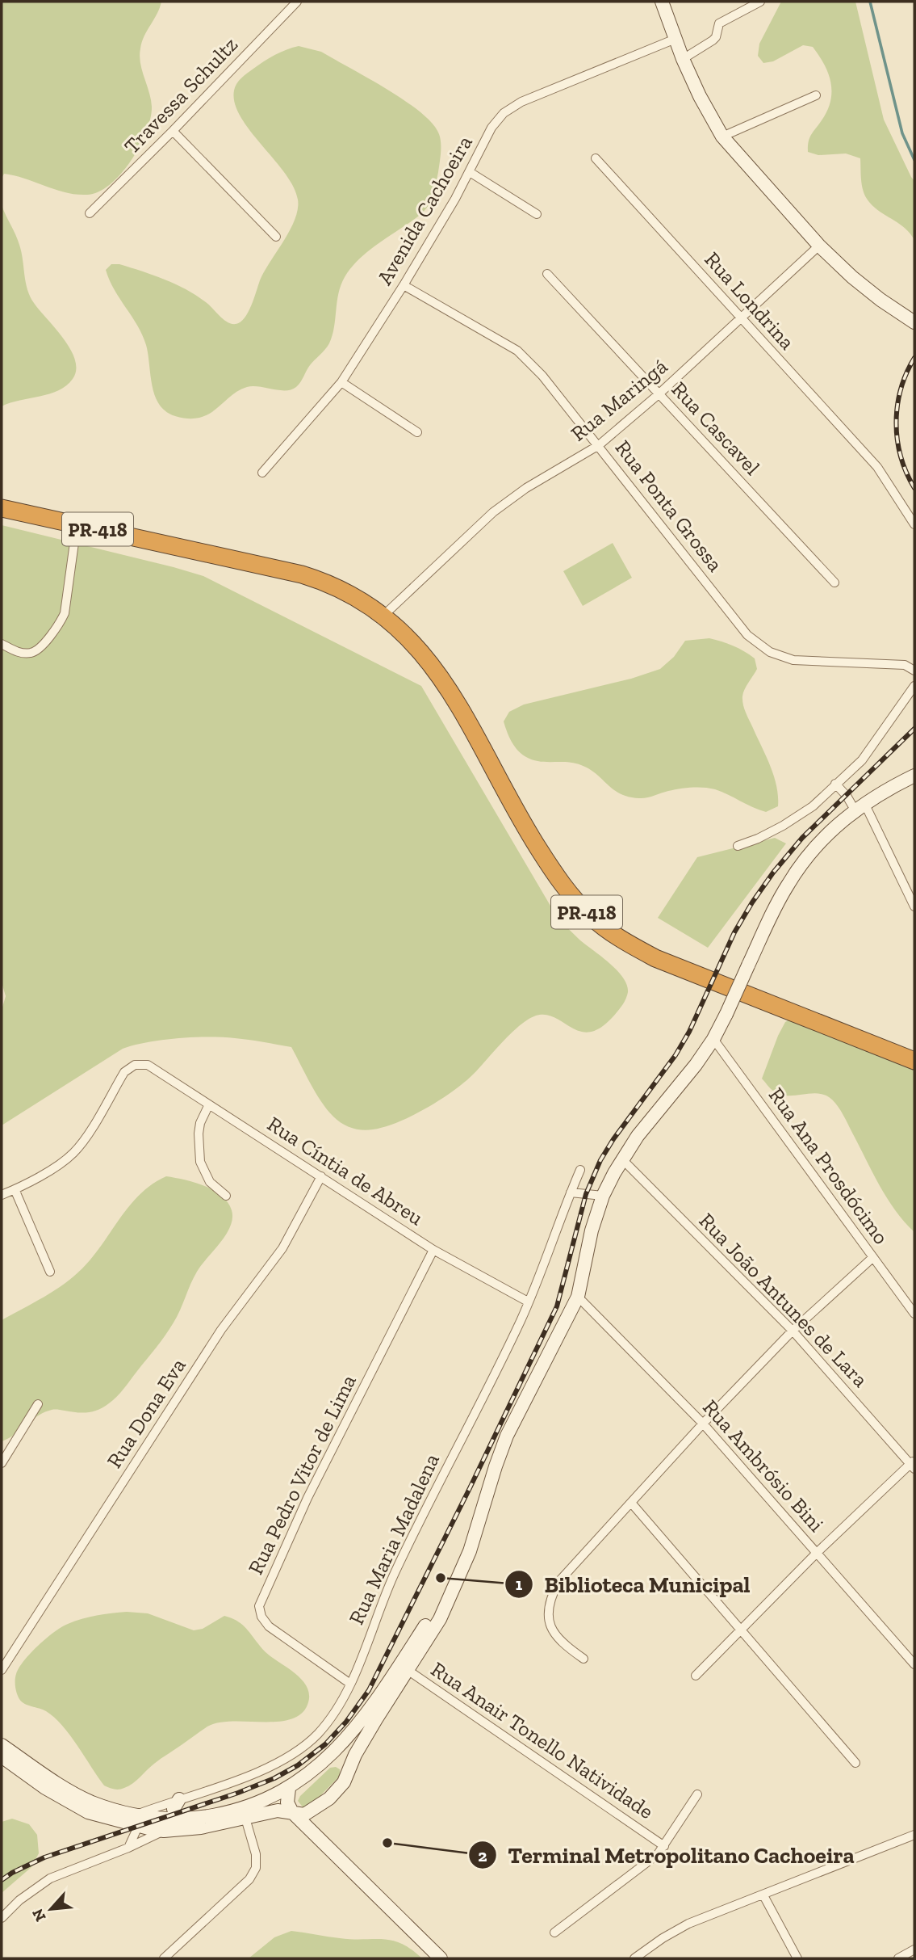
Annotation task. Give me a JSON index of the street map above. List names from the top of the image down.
{
  "streets": {
    "highway": ["PR-418"],
    "street": [
      "Travessa Schultz",
      "Avenida Cachoeira",
      "Rua Londrina",
      "Rua Maringá",
      "Rua Cascavel",
      "Rua Ponta Grossa",
      "Rua Ana Prosdócimo",
      "Rua Cíntia de Abreu",
      "Rua João Antunes de Lara",
      "Rua Dona Eva",
      "Rua Ambrósio Bini",
      "Rua Pedro Vitor de Lima",
      "Rua Maria Madalena",
      "Rua Anair Tonello Natividade"
    ]
  },
  "crossings": [
    ["Avenida Cachoeira", "Rua Ponta Grossa"],
    ["Rua Londrina", "Rua Maringá"],
    ["Rua Maringá", "Rua Cascavel"],
    ["Rua Maringá", "Rua Ponta Grossa"],
    ["Rua Maringá", "PR-418"],
    ["Rua Cíntia de Abreu", "Rua Dona Eva"],
    ["Rua Cíntia de Abreu", "Rua Pedro Vitor de Lima"],
    ["Rua Cíntia de Abreu", "Rua Maria Madalena"],
    ["Rua Pedro Vitor de Lima", "Rua Maria Madalena"]
  ],
  "places": ["Biblioteca Municipal", "Terminal Metropolitano Cachoeira"],
  "north": "bottom left"
}
